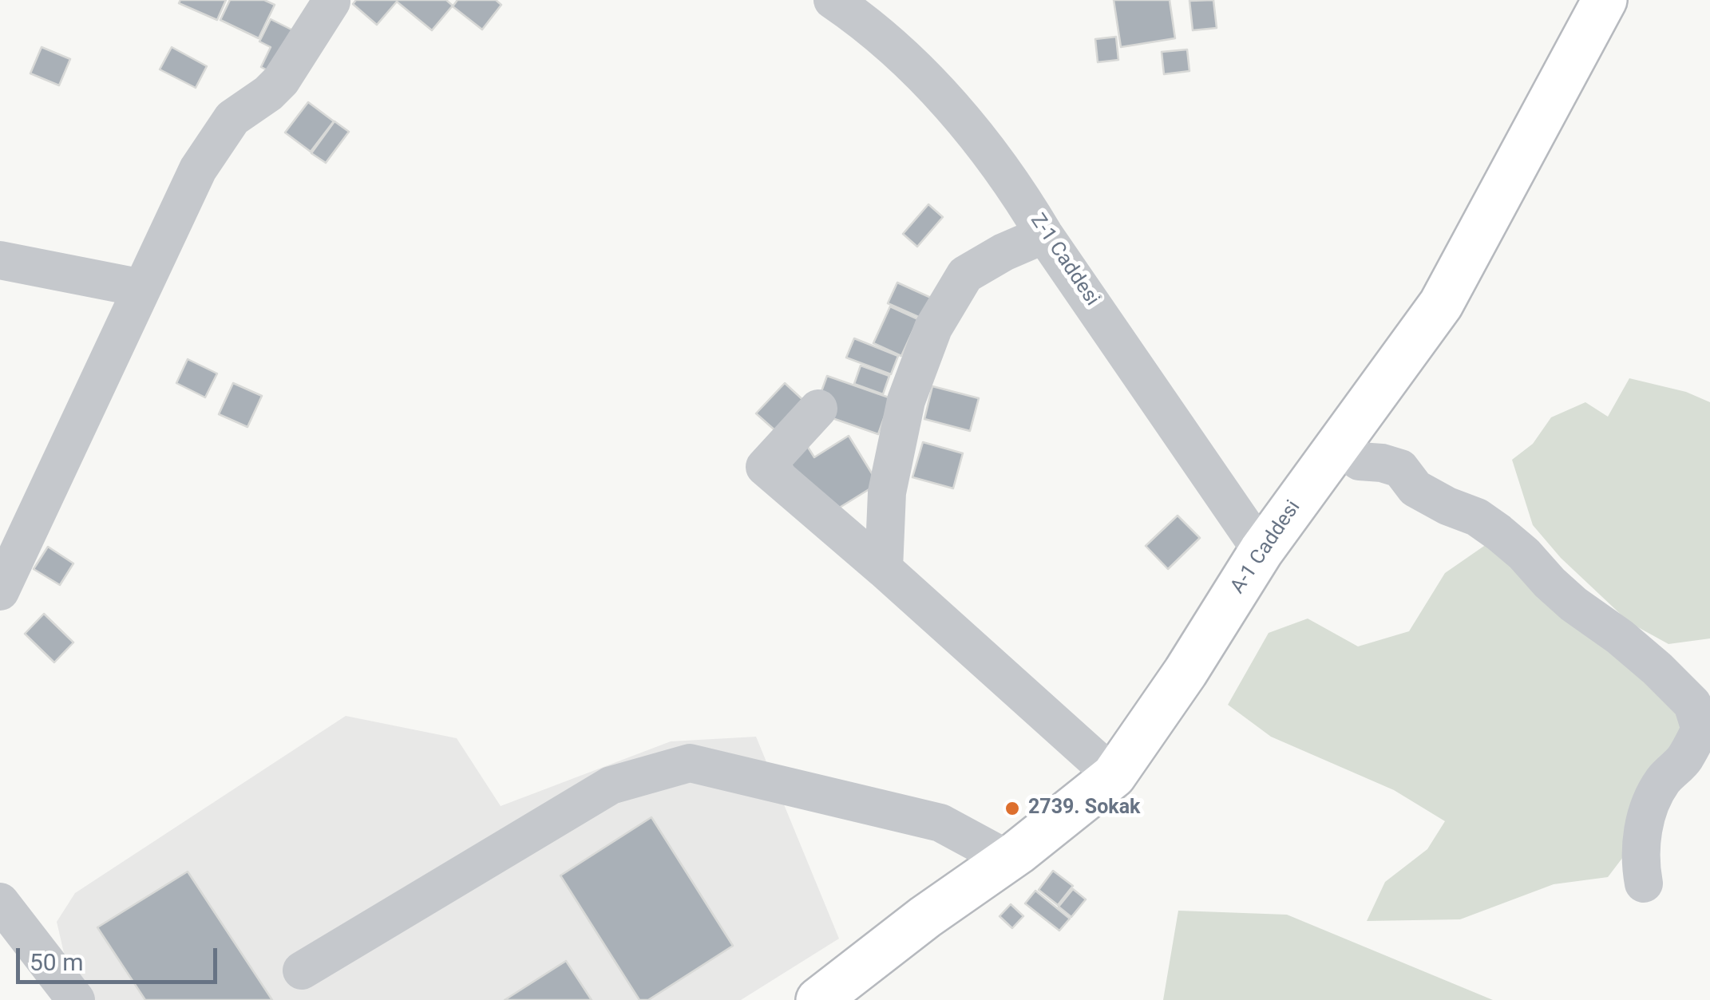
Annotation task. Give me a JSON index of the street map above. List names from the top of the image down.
{
  "streets": {
    "main road": ["A-1 Caddesi"],
    "street": ["Z-1 Caddesi"]
  },
  "crossings": [
    ["Z-1 Caddesi", "A-1 Caddesi"]
  ],
  "places": ["2739. Sokak"],
  "scale_bar": "50 m"
}
